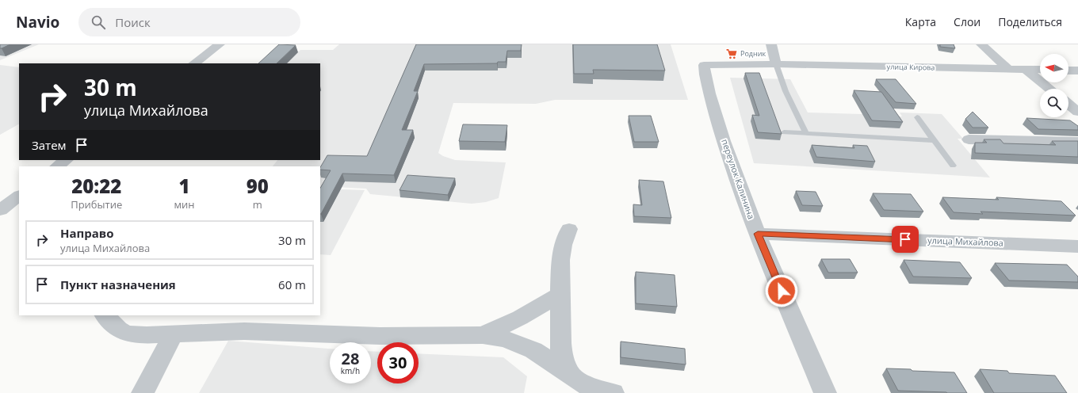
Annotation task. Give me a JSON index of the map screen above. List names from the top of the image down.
{
  "streets": {
    "street": ["улица Кирова", "переулок Калинина", "улица Михайлова"]
  },
  "crossings": [
    ["улица Кирова", "переулок Калинина"],
    ["переулок Калинина", "улица Михайлова"]
  ],
  "places": {
    "supermarket": ["Родник"]
  },
  "north": "left",
  "page": {
    "header": "Navio",
    "search": "Поиск",
    "nav": ["Карта", "Слои", "Поделиться"],
    "turn": ["30 m", "улица Михайлова"],
    "then": "Затем",
    "eta": [
      "20:22",
      "Прибытие",
      "1",
      "мин",
      "90",
      "m"
    ],
    "list": [
      {
        "name": "Направо",
        "note": "улица Михайлова",
        "value": "30 m"
      },
      {
        "name": "Пункт назначения",
        "value": "60 m"
      }
    ],
    "speed": "28 km/h",
    "limit": "30"
  }
}
